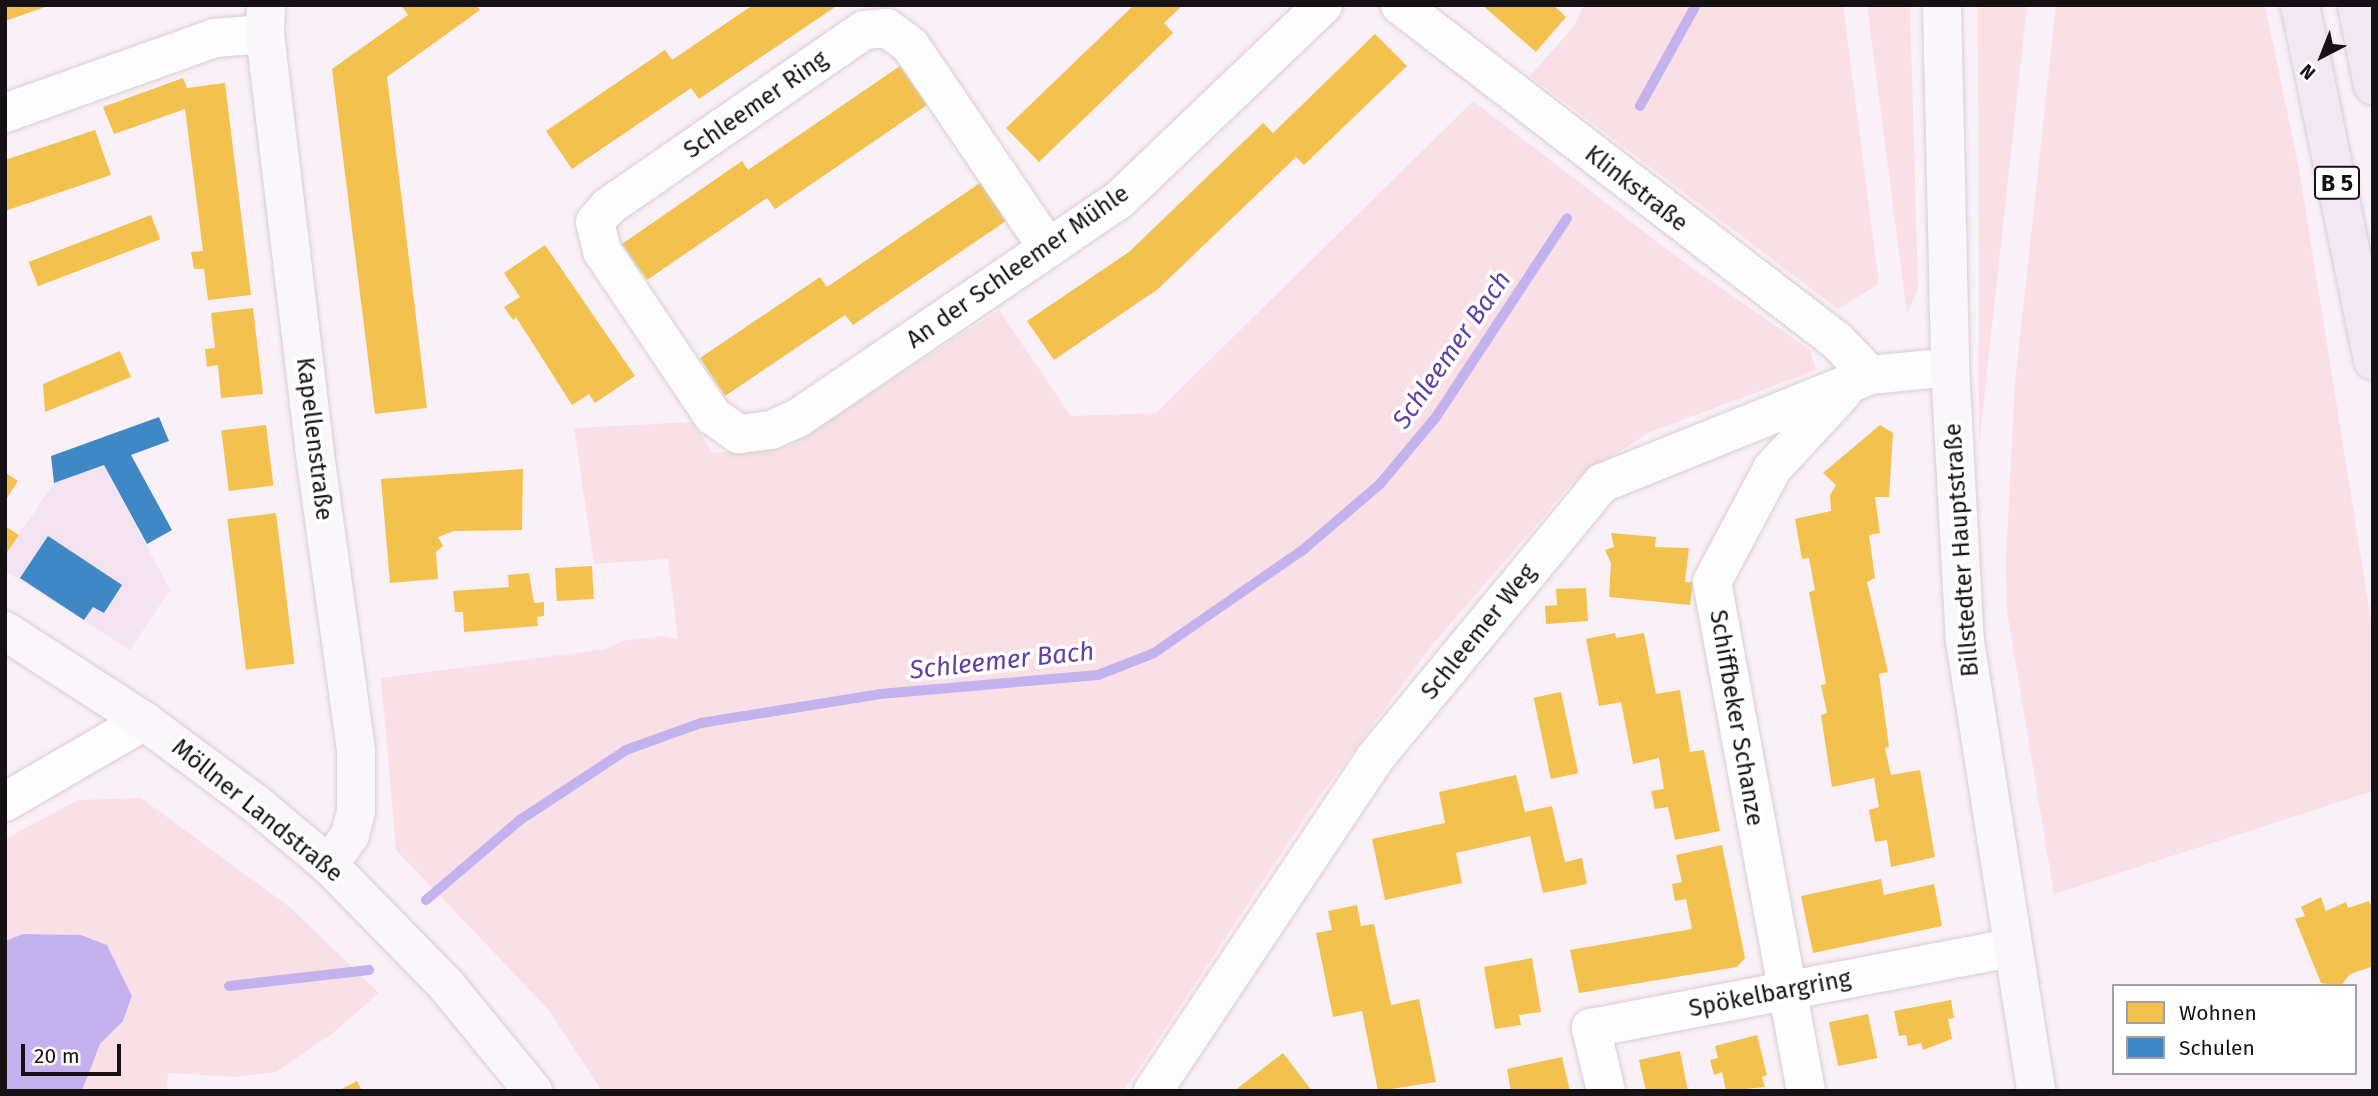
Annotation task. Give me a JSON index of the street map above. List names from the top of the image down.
{
  "streets": {
    "highway": ["B 5"],
    "street": [
      "Schleemer Ring",
      "Klinkstraße",
      "An der Schleemer Mühle",
      "Kapellenstraße",
      "Billstedter Hauptstraße",
      "Schleemer Weg",
      "Schiffbeker Schanze",
      "Möllner Landstraße",
      "Spökelbargring"
    ]
  },
  "crossings": [
    ["Schleemer Ring", "An der Schleemer Mühle"],
    ["Klinkstraße", "Schleemer Weg"],
    ["Klinkstraße", "Schiffbeker Schanze"],
    ["Kapellenstraße", "Möllner Landstraße"],
    ["Billstedter Hauptstraße", "Schleemer Weg"],
    ["Billstedter Hauptstraße", "Spökelbargring"],
    ["Schleemer Weg", "Schiffbeker Schanze"],
    ["Schiffbeker Schanze", "Spökelbargring"]
  ],
  "water": ["Schleemer Bach"],
  "legend": ["Wohnen", "Schulen"],
  "scale_bar": "20 m",
  "north": "bottom left"
}
